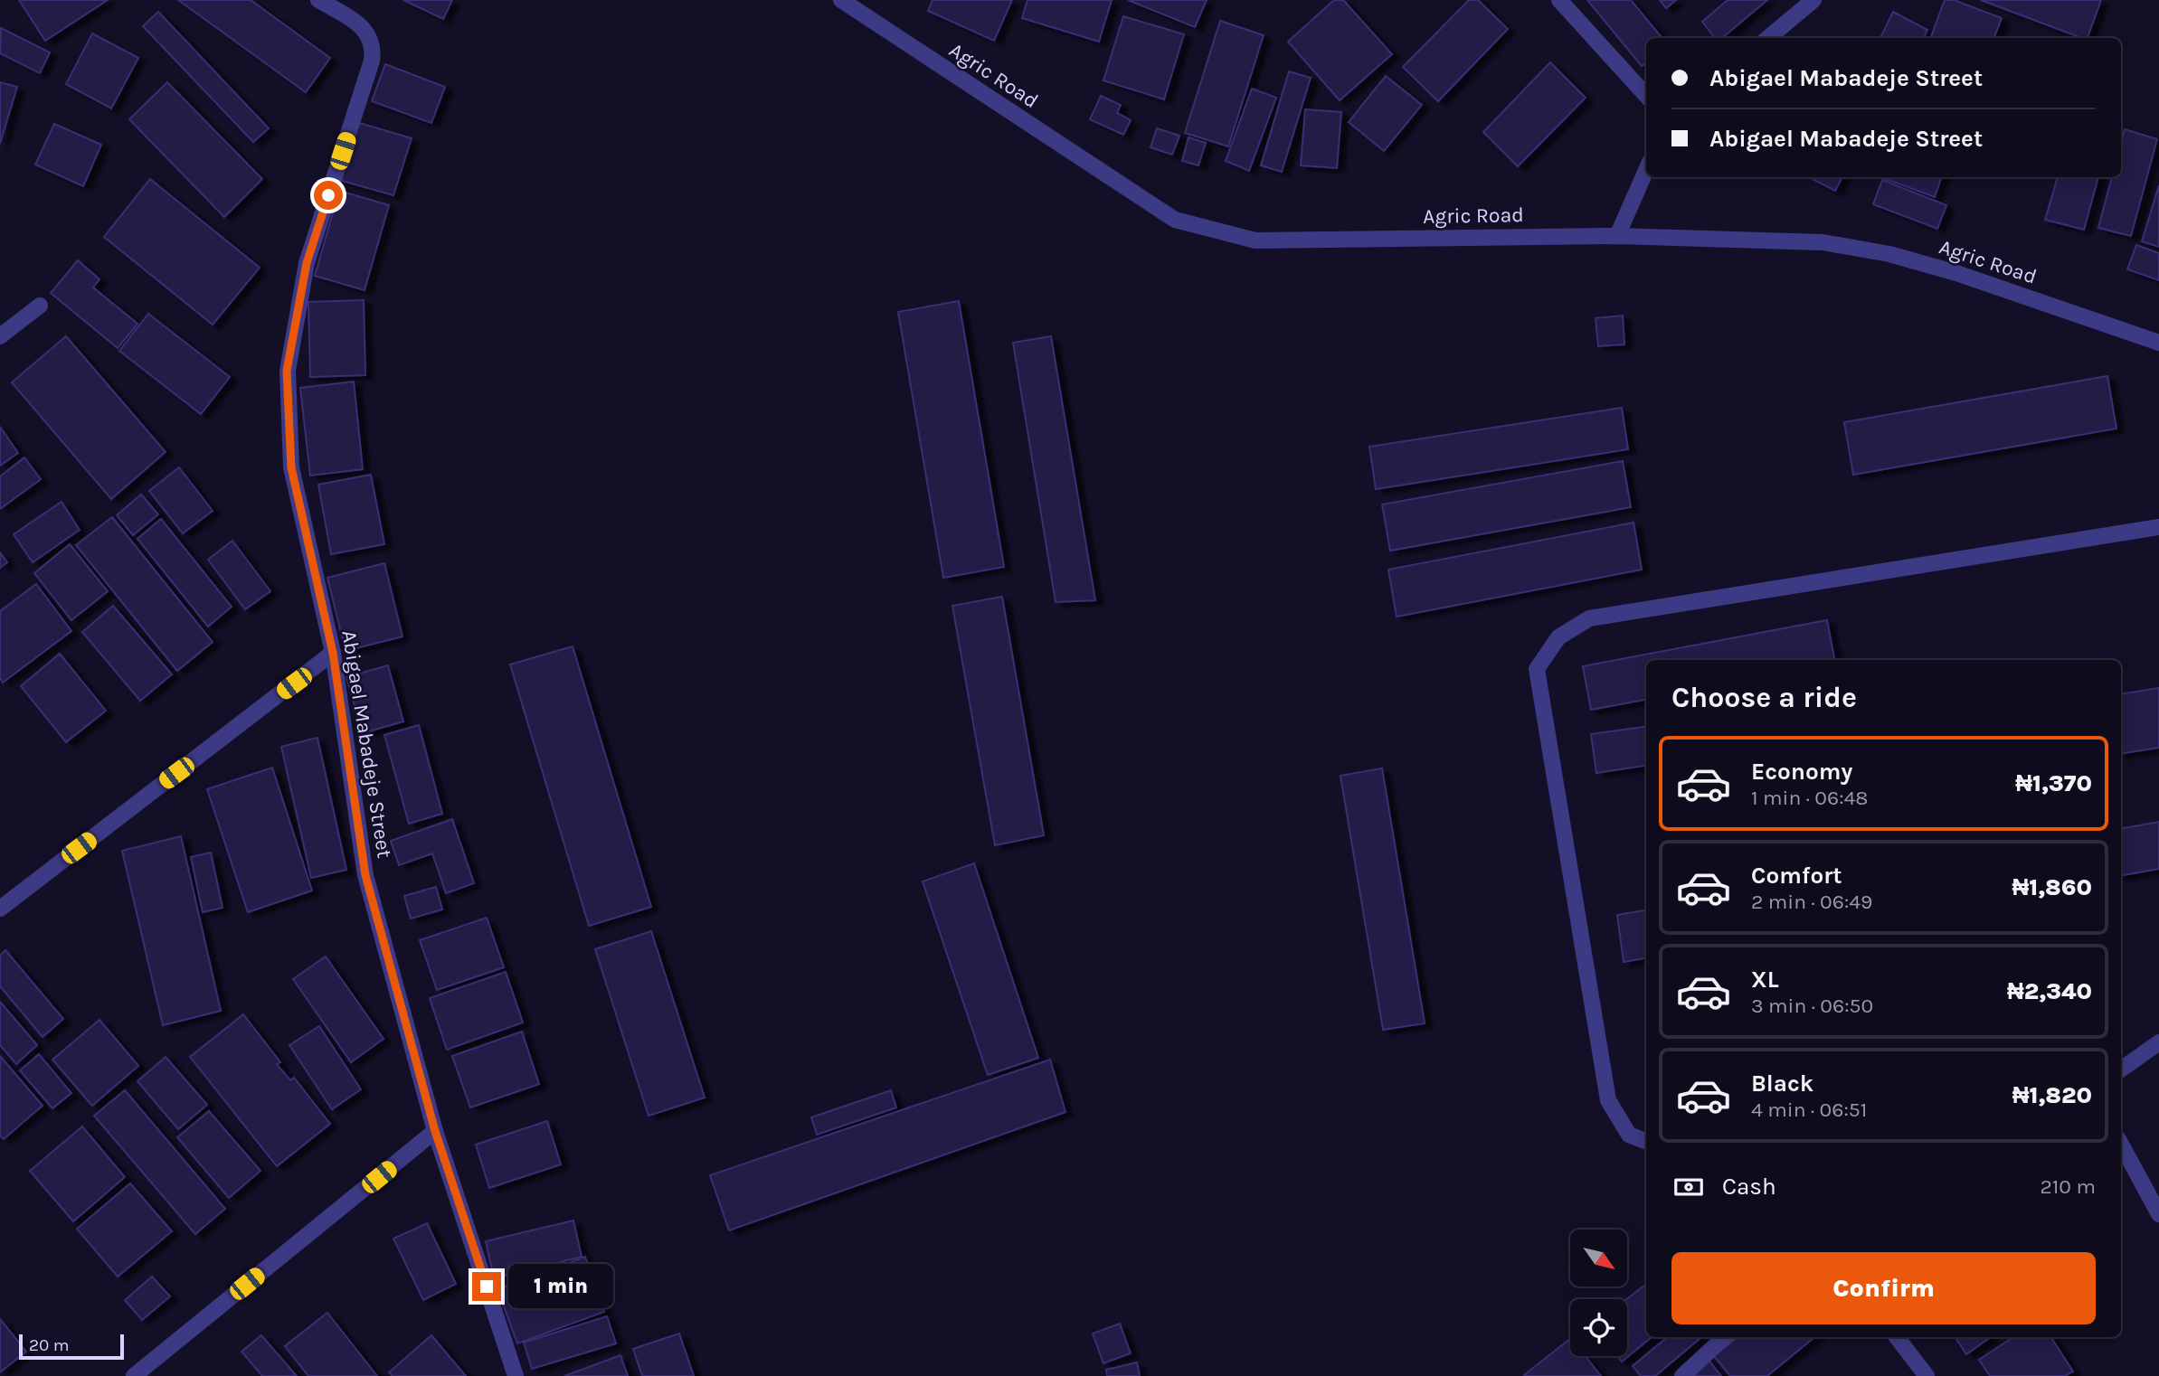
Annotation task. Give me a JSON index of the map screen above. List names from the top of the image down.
{
  "streets": {
    "street": ["Agric Road", "Abigael Mabadeje Street"]
  },
  "scale_bar": "20 m",
  "north": "bottom right",
  "page": {
    "banner": ["Abigael Mabadeje Street", "Abigael Mabadeje Street"],
    "heading": "Choose a ride",
    "list": [
      {
        "name": "Economy",
        "note": "1 min · 06:48",
        "value": "₦1,370"
      },
      {
        "name": "Comfort",
        "note": "2 min · 06:49",
        "value": "₦1,860"
      },
      {
        "name": "XL",
        "note": "3 min · 06:50",
        "value": "₦2,340"
      },
      {
        "name": "Black",
        "note": "4 min · 06:51",
        "value": "₦1,820"
      }
    ],
    "pay": ["Cash", "210 m"],
    "buttons": "Confirm",
    "bubble": "1 min",
    "scale": "20 m"
  }
}
